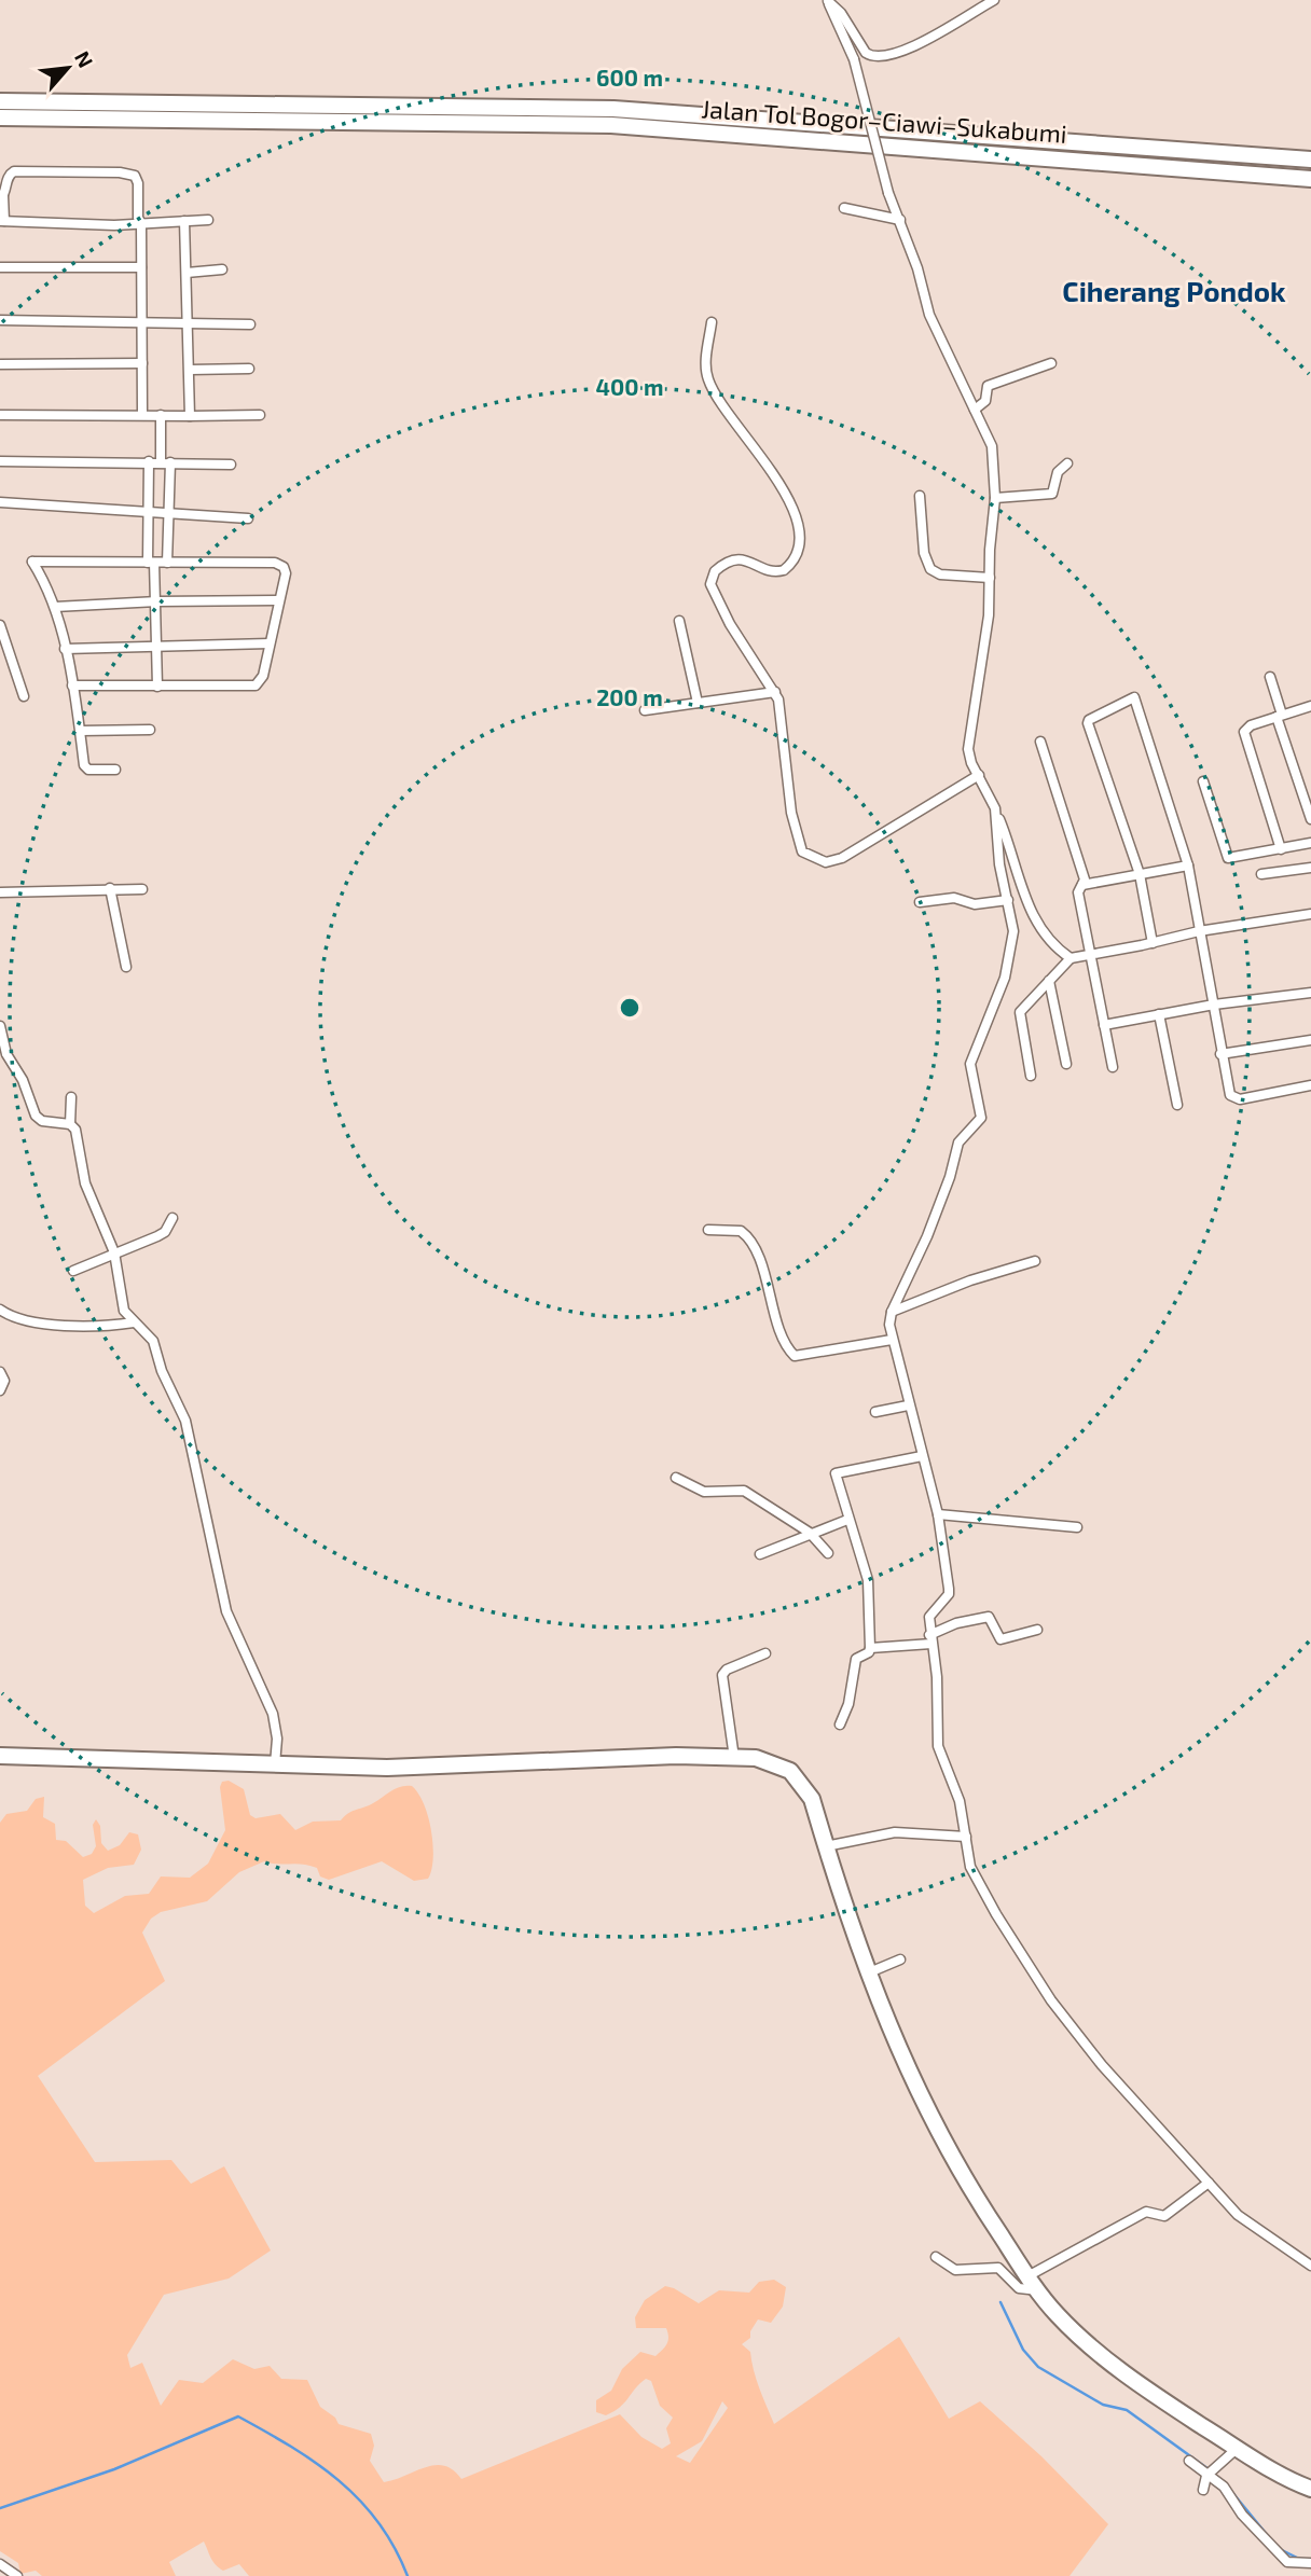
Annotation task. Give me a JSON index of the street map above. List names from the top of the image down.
{
  "streets": {
    "highway": ["Jalan Tol Bogor–Ciawi–Sukabumi"]
  },
  "districts": ["Ciherang Pondok"],
  "north": "top right",
  "rings": ["600 m", "400 m", "200 m"]
}
